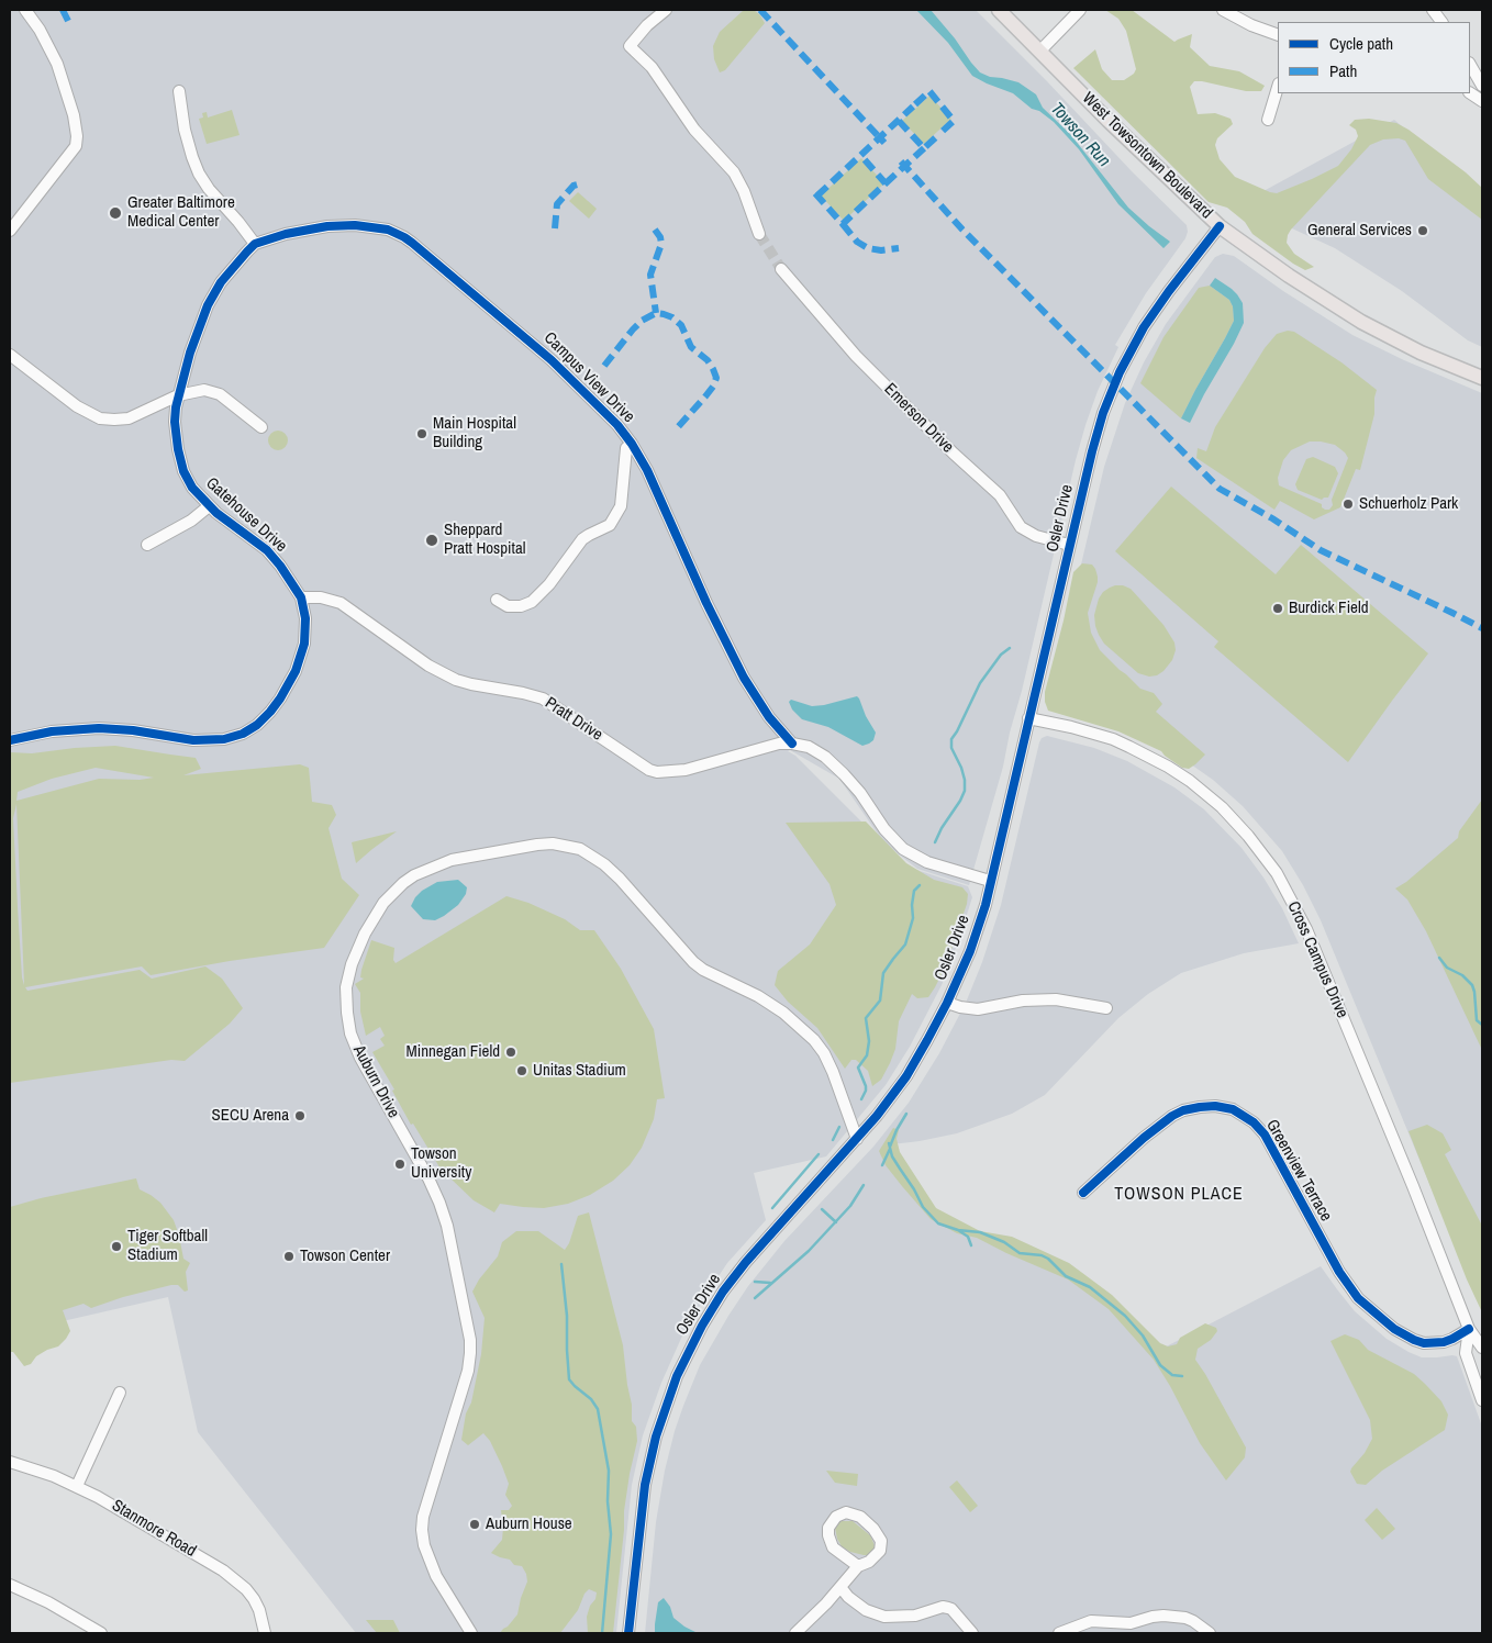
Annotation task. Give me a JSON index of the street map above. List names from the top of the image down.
{
  "streets": {
    "main road": ["West Towsontown Boulevard"],
    "street": [
      "Campus View Drive",
      "Emerson Drive",
      "Gatehouse Drive",
      "Osler Drive",
      "Pratt Drive",
      "Cross Campus Drive",
      "Auburn Drive",
      "Greenview Terrace",
      "Stanmore Road"
    ]
  },
  "crossings": [
    ["West Towsontown Boulevard", "Osler Drive"],
    ["Campus View Drive", "Gatehouse Drive"],
    ["Campus View Drive", "Osler Drive"],
    ["Campus View Drive", "Pratt Drive"],
    ["Emerson Drive", "Osler Drive"],
    ["Gatehouse Drive", "Pratt Drive"],
    ["Osler Drive", "Cross Campus Drive"],
    ["Osler Drive", "Auburn Drive"],
    ["Cross Campus Drive", "Greenview Terrace"]
  ],
  "districts": ["TOWSON PLACE"],
  "water": ["Towson Run"],
  "places": [
    "Greater Baltimore Medical Center",
    "General Services",
    "Main Hospital Building",
    "Schuerholz Park",
    "Sheppard Pratt Hospital",
    "Burdick Field",
    "Minnegan Field",
    "Unitas Stadium",
    "SECU Arena",
    "Towson University",
    "Tiger Softball Stadium",
    "Towson Center",
    "Auburn House"
  ],
  "legend": ["Cycle path", "Path"]
}
